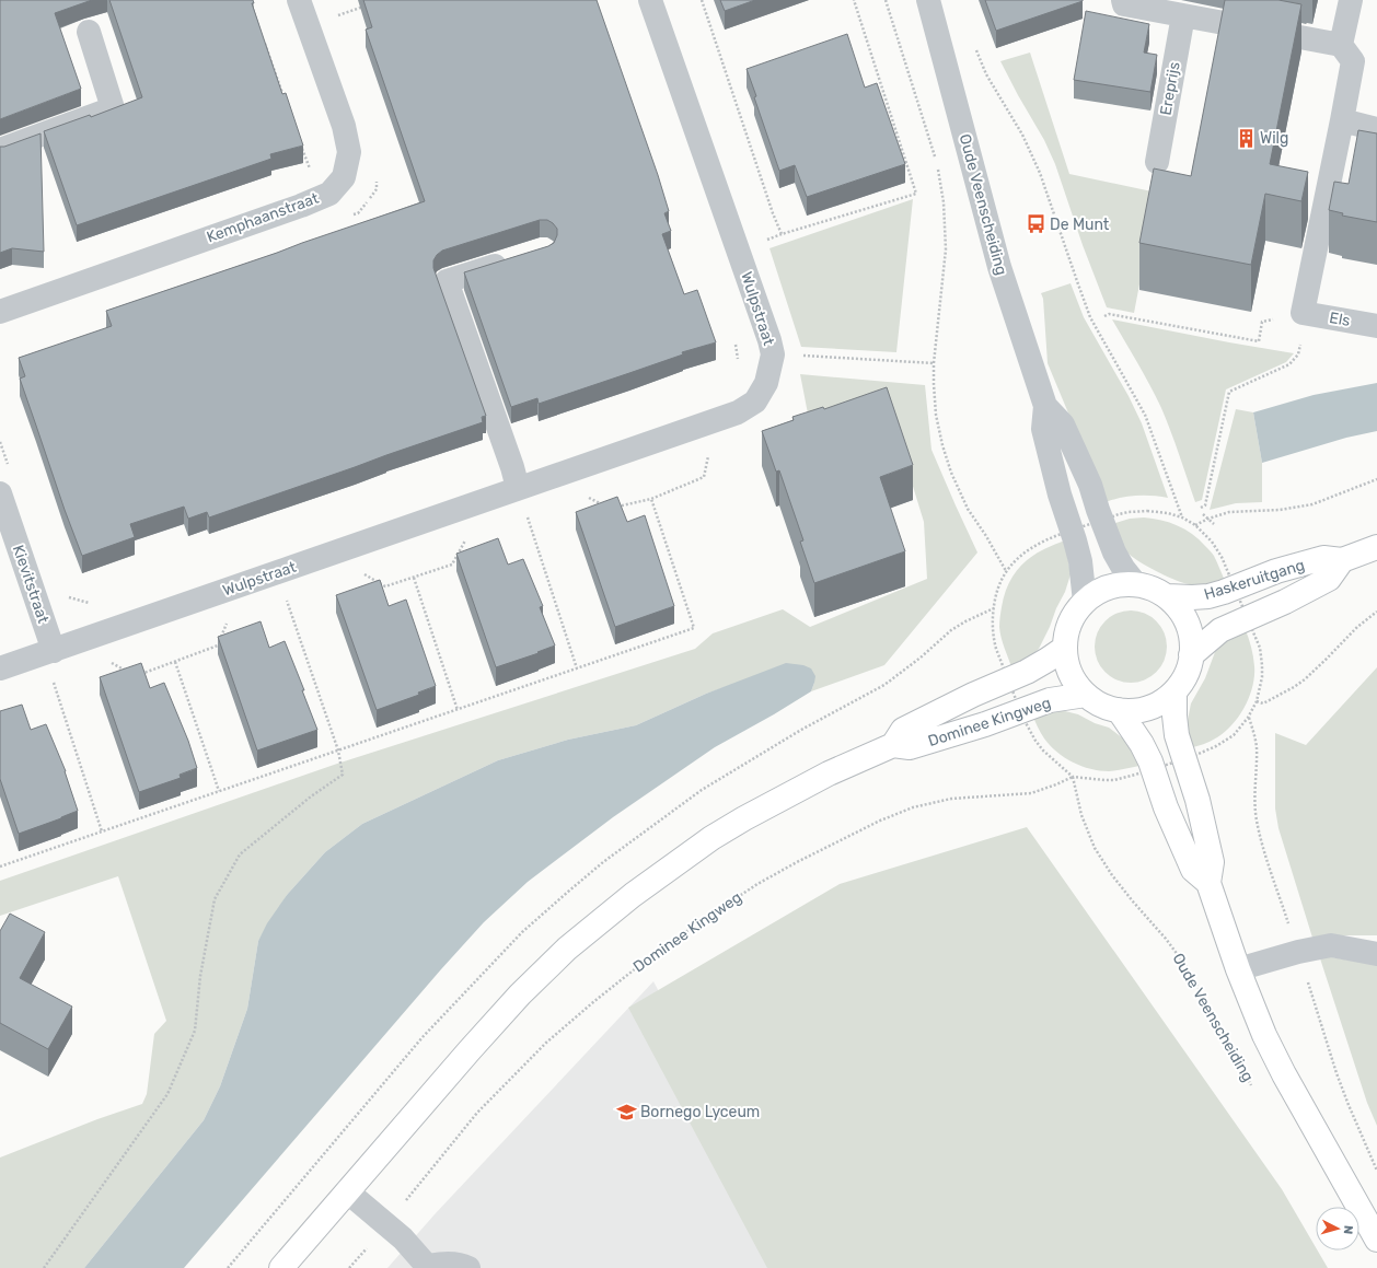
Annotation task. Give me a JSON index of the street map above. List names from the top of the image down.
{
  "streets": {
    "main road": ["Haskeruitgang", "Dominee Kingweg"],
    "street": [
      "Ereprijs",
      "Oude Veenscheiding",
      "Kemphaanstraat",
      "Wulpstraat",
      "Els",
      "Kievitstraat"
    ]
  },
  "crossings": [
    ["Oude Veenscheiding", "Haskeruitgang"],
    ["Oude Veenscheiding", "Dominee Kingweg"],
    ["Wulpstraat", "Kievitstraat"],
    ["Haskeruitgang", "Dominee Kingweg"]
  ],
  "places": {
    "building": ["Wilg"],
    "bus stop": ["De Munt"],
    "school or university": ["Bornego Lyceum"]
  },
  "north": "right"
}
